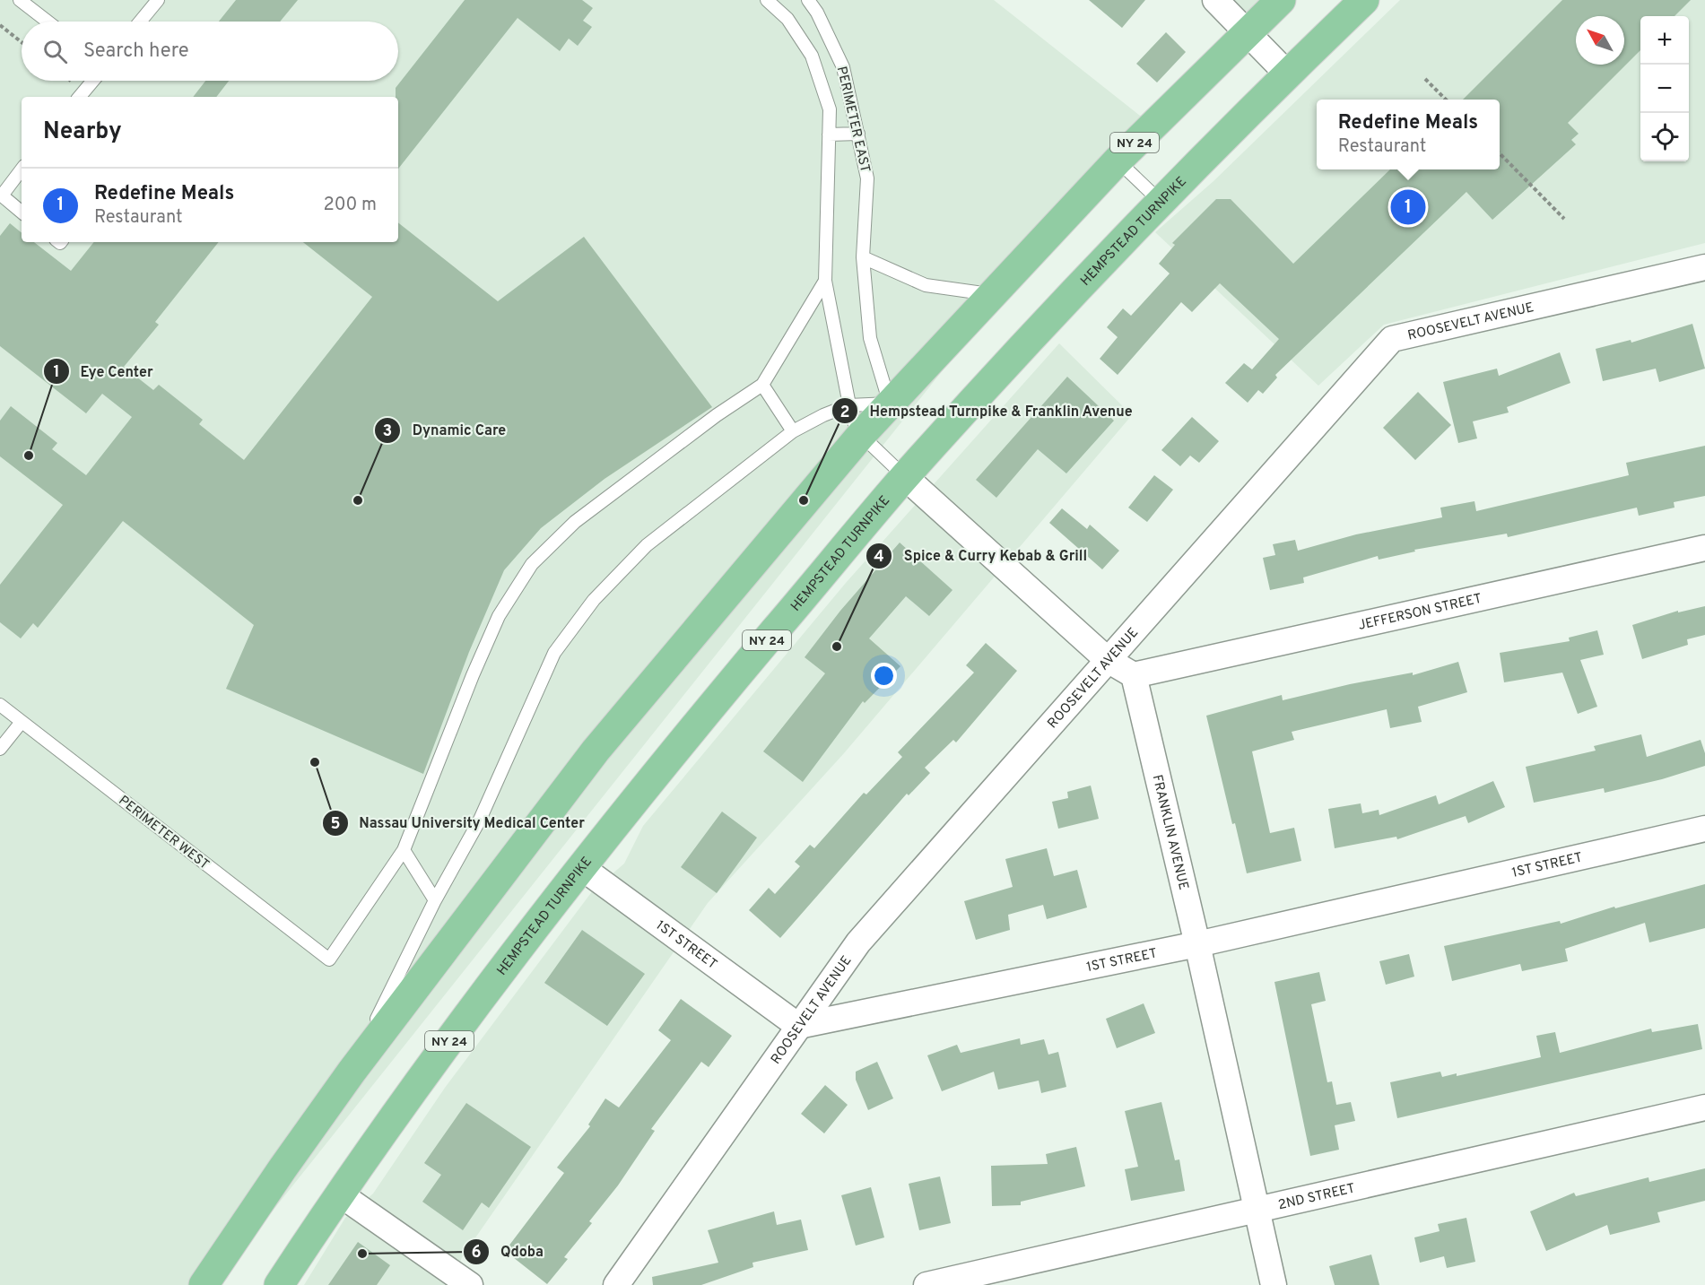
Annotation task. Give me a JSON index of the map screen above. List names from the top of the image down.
{
  "streets": {
    "main road": ["NY 24", "HEMPSTEAD TURNPIKE"],
    "street": [
      "ROOSEVELT AVENUE",
      "JEFFERSON STREET",
      "FRANKLIN AVENUE",
      "1ST STREET",
      "2ND STREET"
    ],
    "lane": ["PERIMETER EAST", "PERIMETER WEST"]
  },
  "crossings": [
    ["PERIMETER EAST", "NY 24"],
    ["HEMPSTEAD TURNPIKE", "1ST STREET"],
    ["ROOSEVELT AVENUE", "1ST STREET"],
    ["JEFFERSON STREET", "FRANKLIN AVENUE"],
    ["FRANKLIN AVENUE", "1ST STREET"],
    ["FRANKLIN AVENUE", "2ND STREET"]
  ],
  "places": [
    "Eye Center",
    "Dynamic Care",
    "Hempstead Turnpike & Franklin Avenue",
    "Spice & Curry Kebab & Grill",
    "Nassau University Medical Center",
    "Qdoba"
  ],
  "north": "top left",
  "page": {
    "map_buttons": ["+", "−"],
    "search": "Search here",
    "heading": "Nearby",
    "popup": ["Redefine Meals", "Restaurant"],
    "list": [
      {
        "mark": "1",
        "name": "Redefine Meals",
        "note": "Restaurant",
        "value": "200 m"
      }
    ],
    "pins": "1"
  }
}
